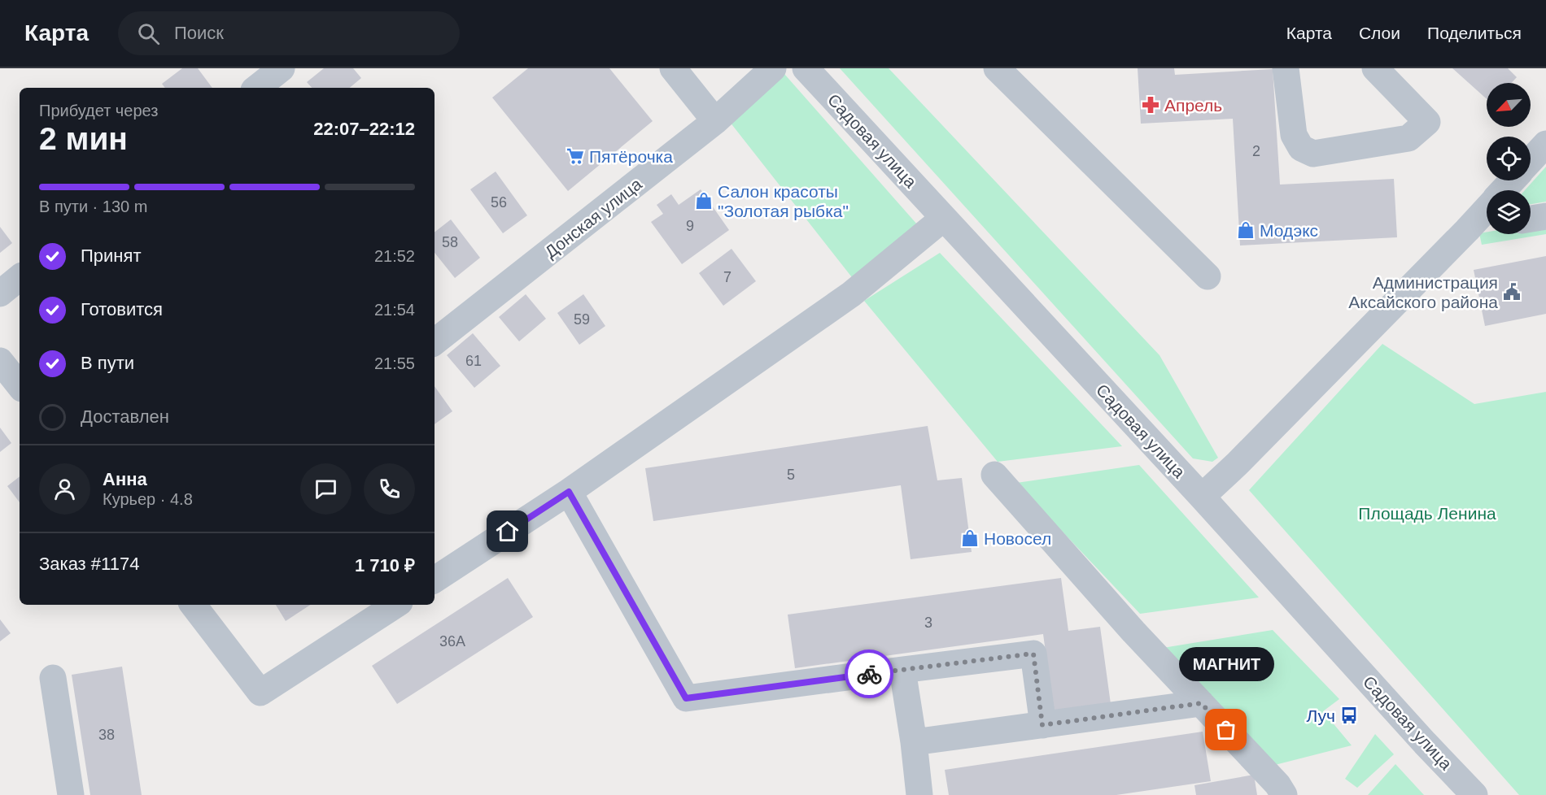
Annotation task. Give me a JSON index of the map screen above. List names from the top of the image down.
{
  "streets": {
    "street": ["Садовая улица", "Донская улица"]
  },
  "parks": ["Площадь Ленина"],
  "places": {
    "pharmacy": ["Апрель"],
    "supermarket": ["Пятёрочка"],
    "shop": ["Салон красоты \"Золотая рыбка\"", "Модэкс", "Новосел"],
    "public building": ["Администрация Аксайского района"],
    "bus stop": ["Луч"],
    "other": ["МАГНИТ"]
  },
  "house_numbers": [
    "2",
    "56",
    "9",
    "58",
    "7",
    "59",
    "61",
    "5",
    "3",
    "36А",
    "38"
  ],
  "north": "bottom left",
  "page": {
    "header": "Карта",
    "search": "Поиск",
    "nav": ["Карта", "Слои", "Поделиться"],
    "heading": ["2 мин", "Прибудет через", "22:07–22:12"],
    "panel": [
      "Анна",
      "Курьер · 4.8",
      "Заказ #1174",
      "1 710 ₽"
    ],
    "bar": "В пути · 130 m",
    "list": [
      ["Принят", "21:52"],
      ["Готовится", "21:54"],
      ["В пути", "21:55"],
      "Доставлен"
    ],
    "bubble": "МАГНИТ"
  }
}
